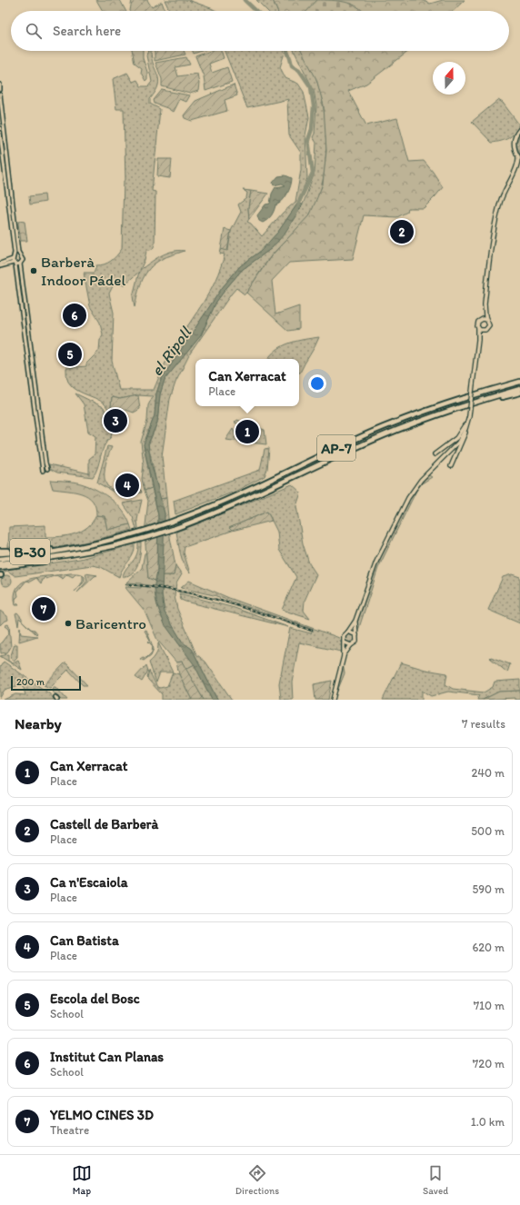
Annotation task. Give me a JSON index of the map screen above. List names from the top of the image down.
{
  "streets": {
    "highway": ["AP-7", "B-30"]
  },
  "crossings": [
    ["AP-7", "B-30"]
  ],
  "water": ["el Ripoll"],
  "places": ["Barberà Indoor Pádel", "Baricentro"],
  "scale_bar": "200 m",
  "north": "top",
  "page": {
    "search": "Search here",
    "pins": [
      "2",
      "6",
      "5",
      "3",
      "1",
      "4",
      "7"
    ],
    "popup": ["Can Xerracat", "Place"],
    "scale": "200 m",
    "heading": ["Nearby", "7 results"],
    "list": [
      {
        "mark": "1",
        "name": "Can Xerracat",
        "note": "Place",
        "value": "240 m"
      },
      {
        "mark": "2",
        "name": "Castell de Barberà",
        "note": "Place",
        "value": "500 m"
      },
      {
        "mark": "3",
        "name": "Ca n'Escaiola",
        "note": "Place",
        "value": "590 m"
      },
      {
        "mark": "4",
        "name": "Can Batista",
        "note": "Place",
        "value": "620 m"
      },
      {
        "mark": "5",
        "name": "Escola del Bosc",
        "note": "School",
        "value": "710 m"
      },
      {
        "mark": "6",
        "name": "Institut Can Planas",
        "note": "School",
        "value": "720 m"
      },
      {
        "mark": "7",
        "name": "YELMO CINES 3D",
        "note": "Theatre",
        "value": "1.0 km"
      }
    ],
    "nav": ["Map", "Directions", "Saved"]
  }
}
